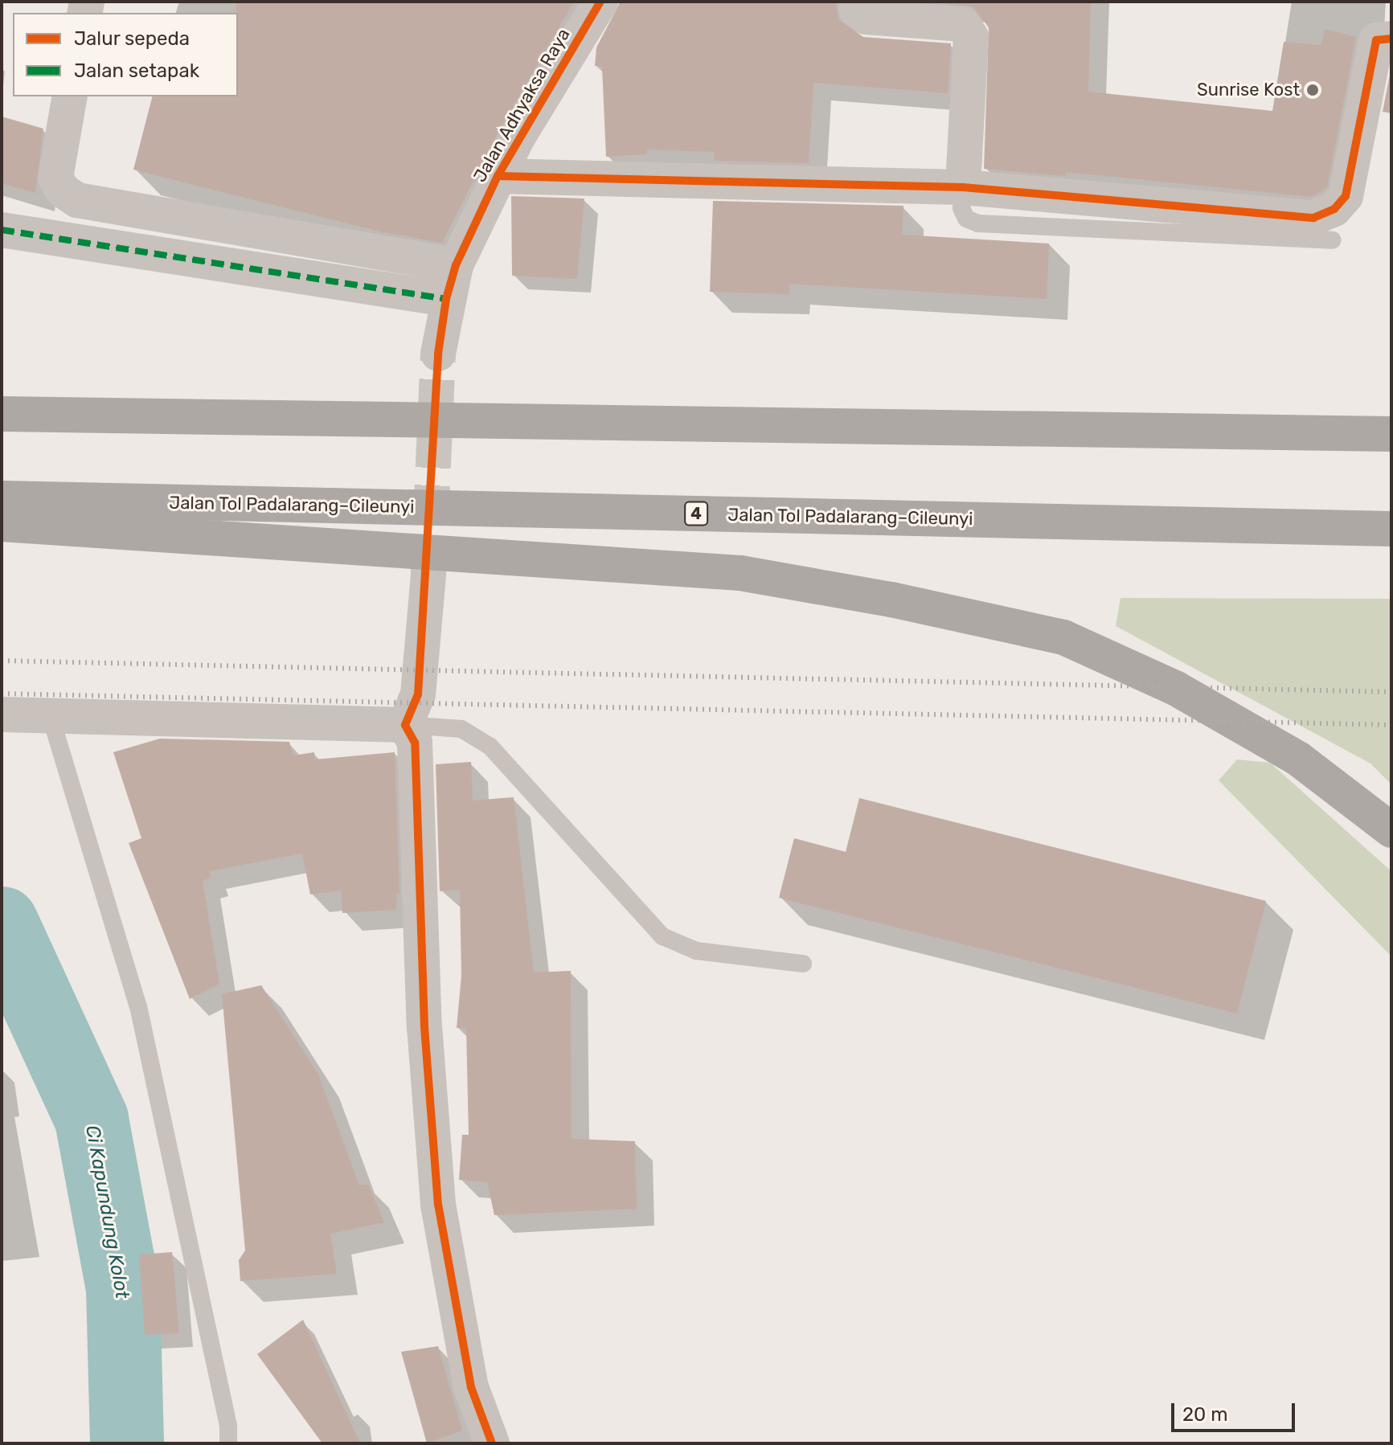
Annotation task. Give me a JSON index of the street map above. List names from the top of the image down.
{
  "streets": {
    "highway": ["Jalan Tol Padalarang–Cileunyi", "4"],
    "street": ["Jalan Adhyaksa Raya"]
  },
  "water": ["Ci Kapundung Kolot"],
  "places": ["Sunrise Kost"],
  "legend": ["Jalur sepeda", "Jalan setapak"],
  "scale_bar": "20 m"
}
